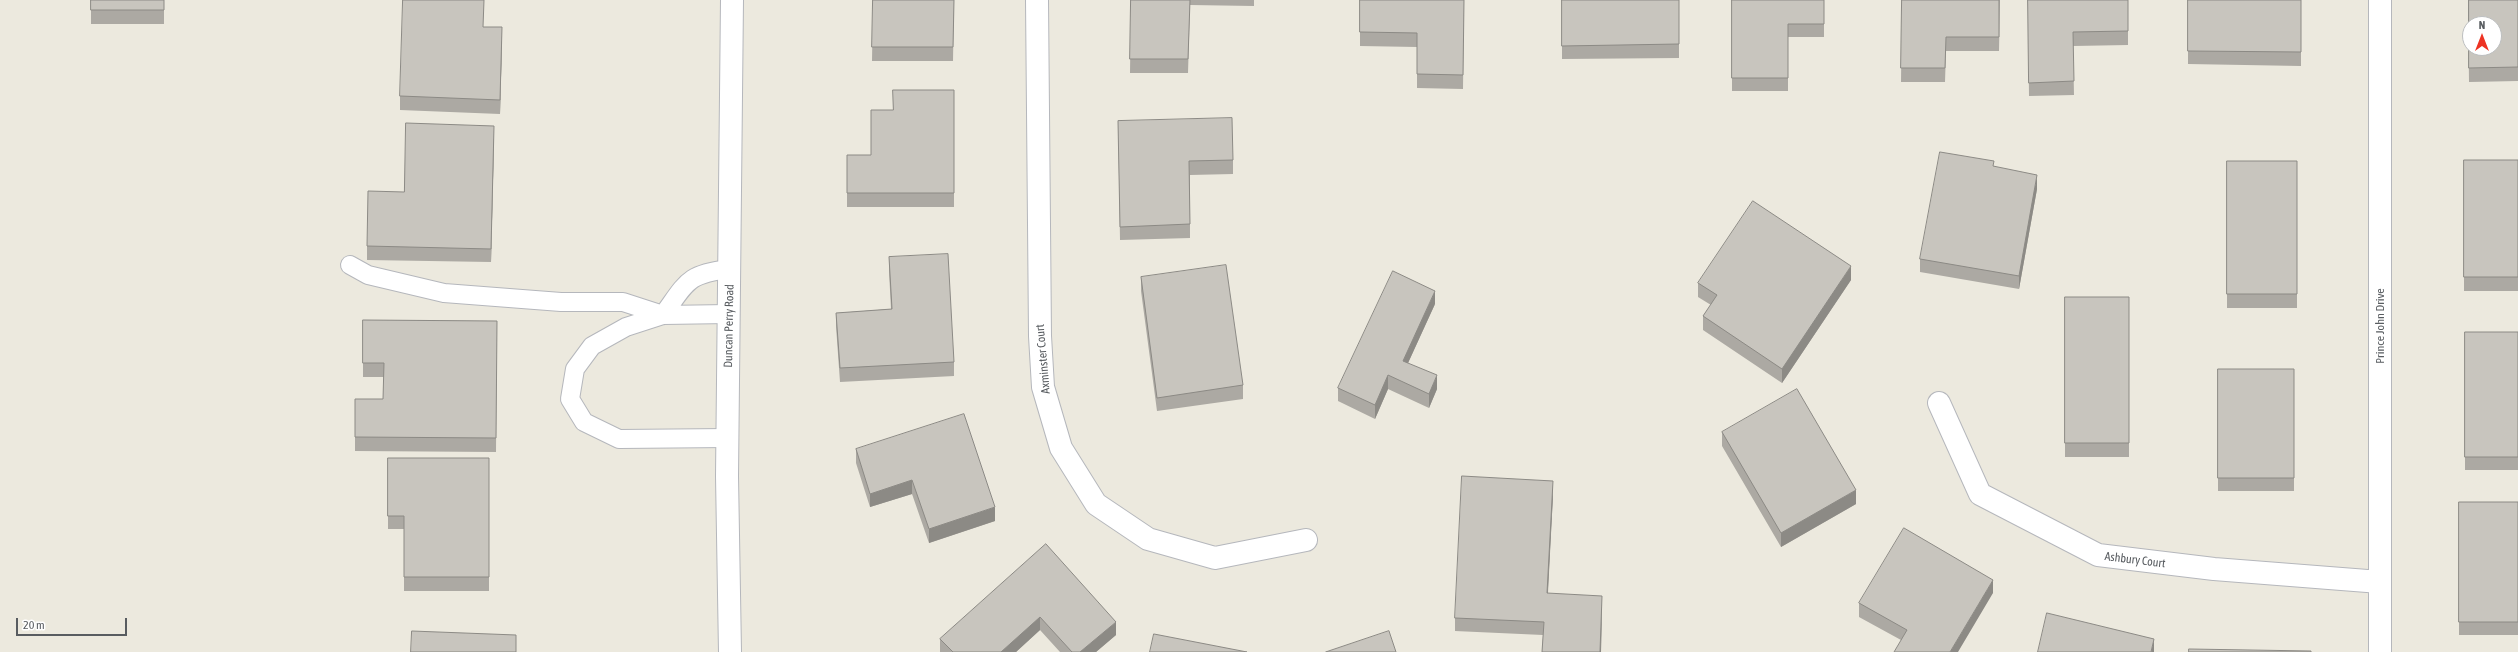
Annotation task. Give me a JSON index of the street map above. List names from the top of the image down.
{
  "streets": {
    "street": [
      "Duncan Perry Road",
      "Prince John Drive",
      "Axminster Court",
      "Ashbury Court"
    ]
  },
  "crossings": [
    ["Prince John Drive", "Ashbury Court"]
  ],
  "scale_bar": "20 m",
  "north": "top"
}
